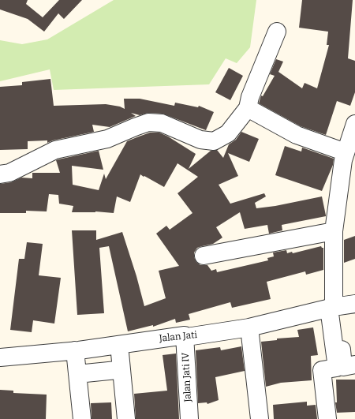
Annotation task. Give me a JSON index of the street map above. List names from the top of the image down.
{
  "streets": {
    "street": ["Jalan Jati", "Jalan Jati IV"]
  },
  "crossings": [
    ["Jalan Jati", "Jalan Jati IV"]
  ]
}
